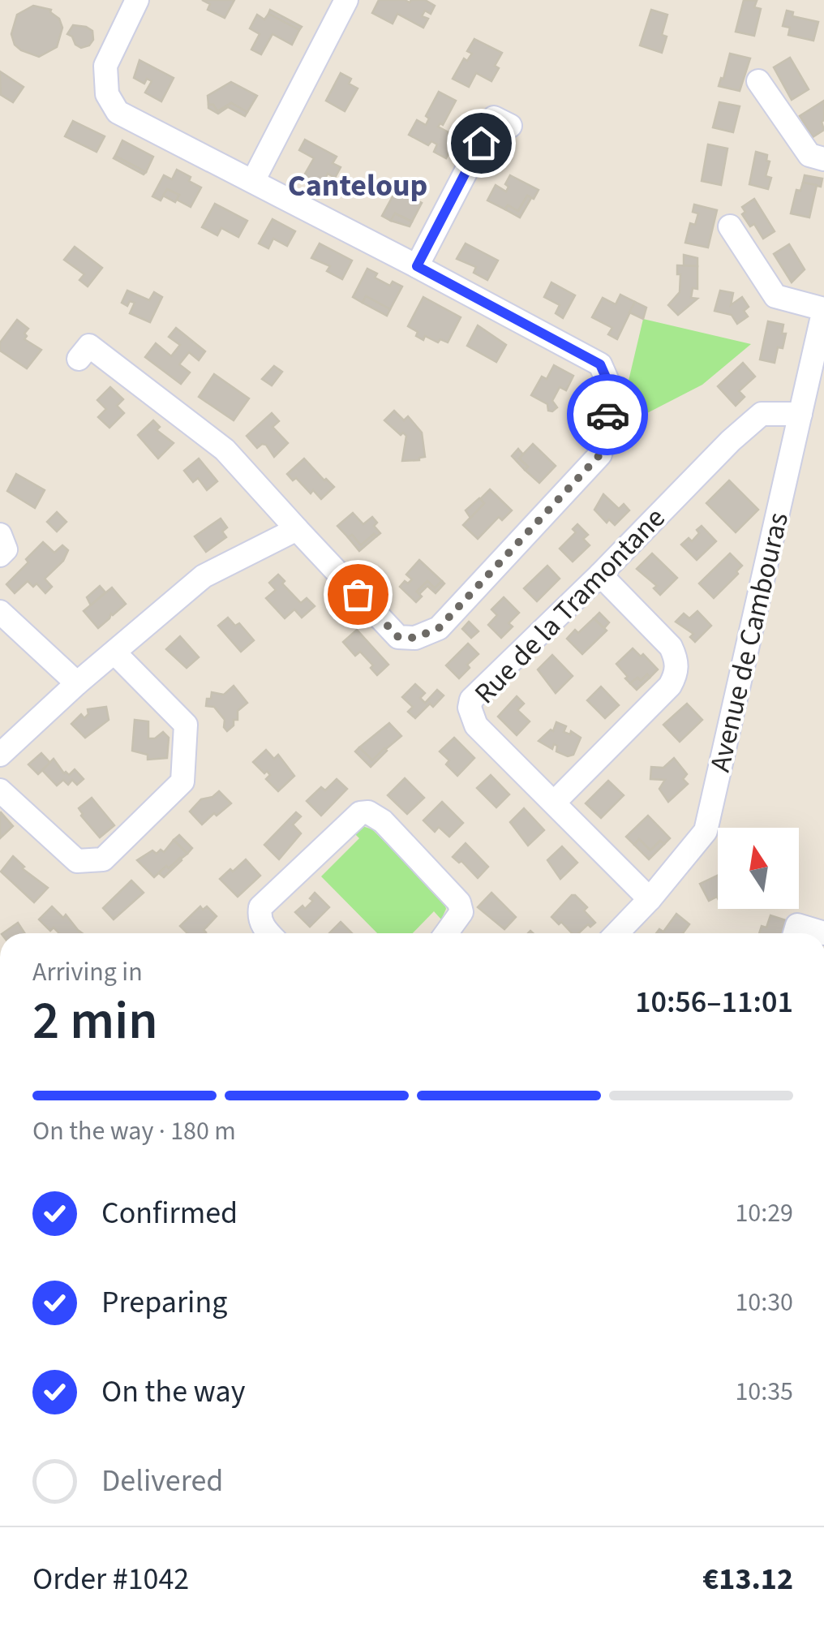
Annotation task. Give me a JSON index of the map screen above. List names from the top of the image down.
{
  "streets": {
    "street": ["Rue de la Tramontane", "Avenue de Cambouras"]
  },
  "crossings": [
    ["Rue de la Tramontane", "Avenue de Cambouras"]
  ],
  "districts": ["Canteloup"],
  "north": "top",
  "page": {
    "heading": ["2 min", "Arriving in", "10:56–11:01"],
    "panel": ["Order #1042", "€13.12"],
    "bar": "On the way · 180 m",
    "list": [
      ["Confirmed", "10:29"],
      ["Preparing", "10:30"],
      ["On the way", "10:35"],
      "Delivered"
    ]
  }
}
